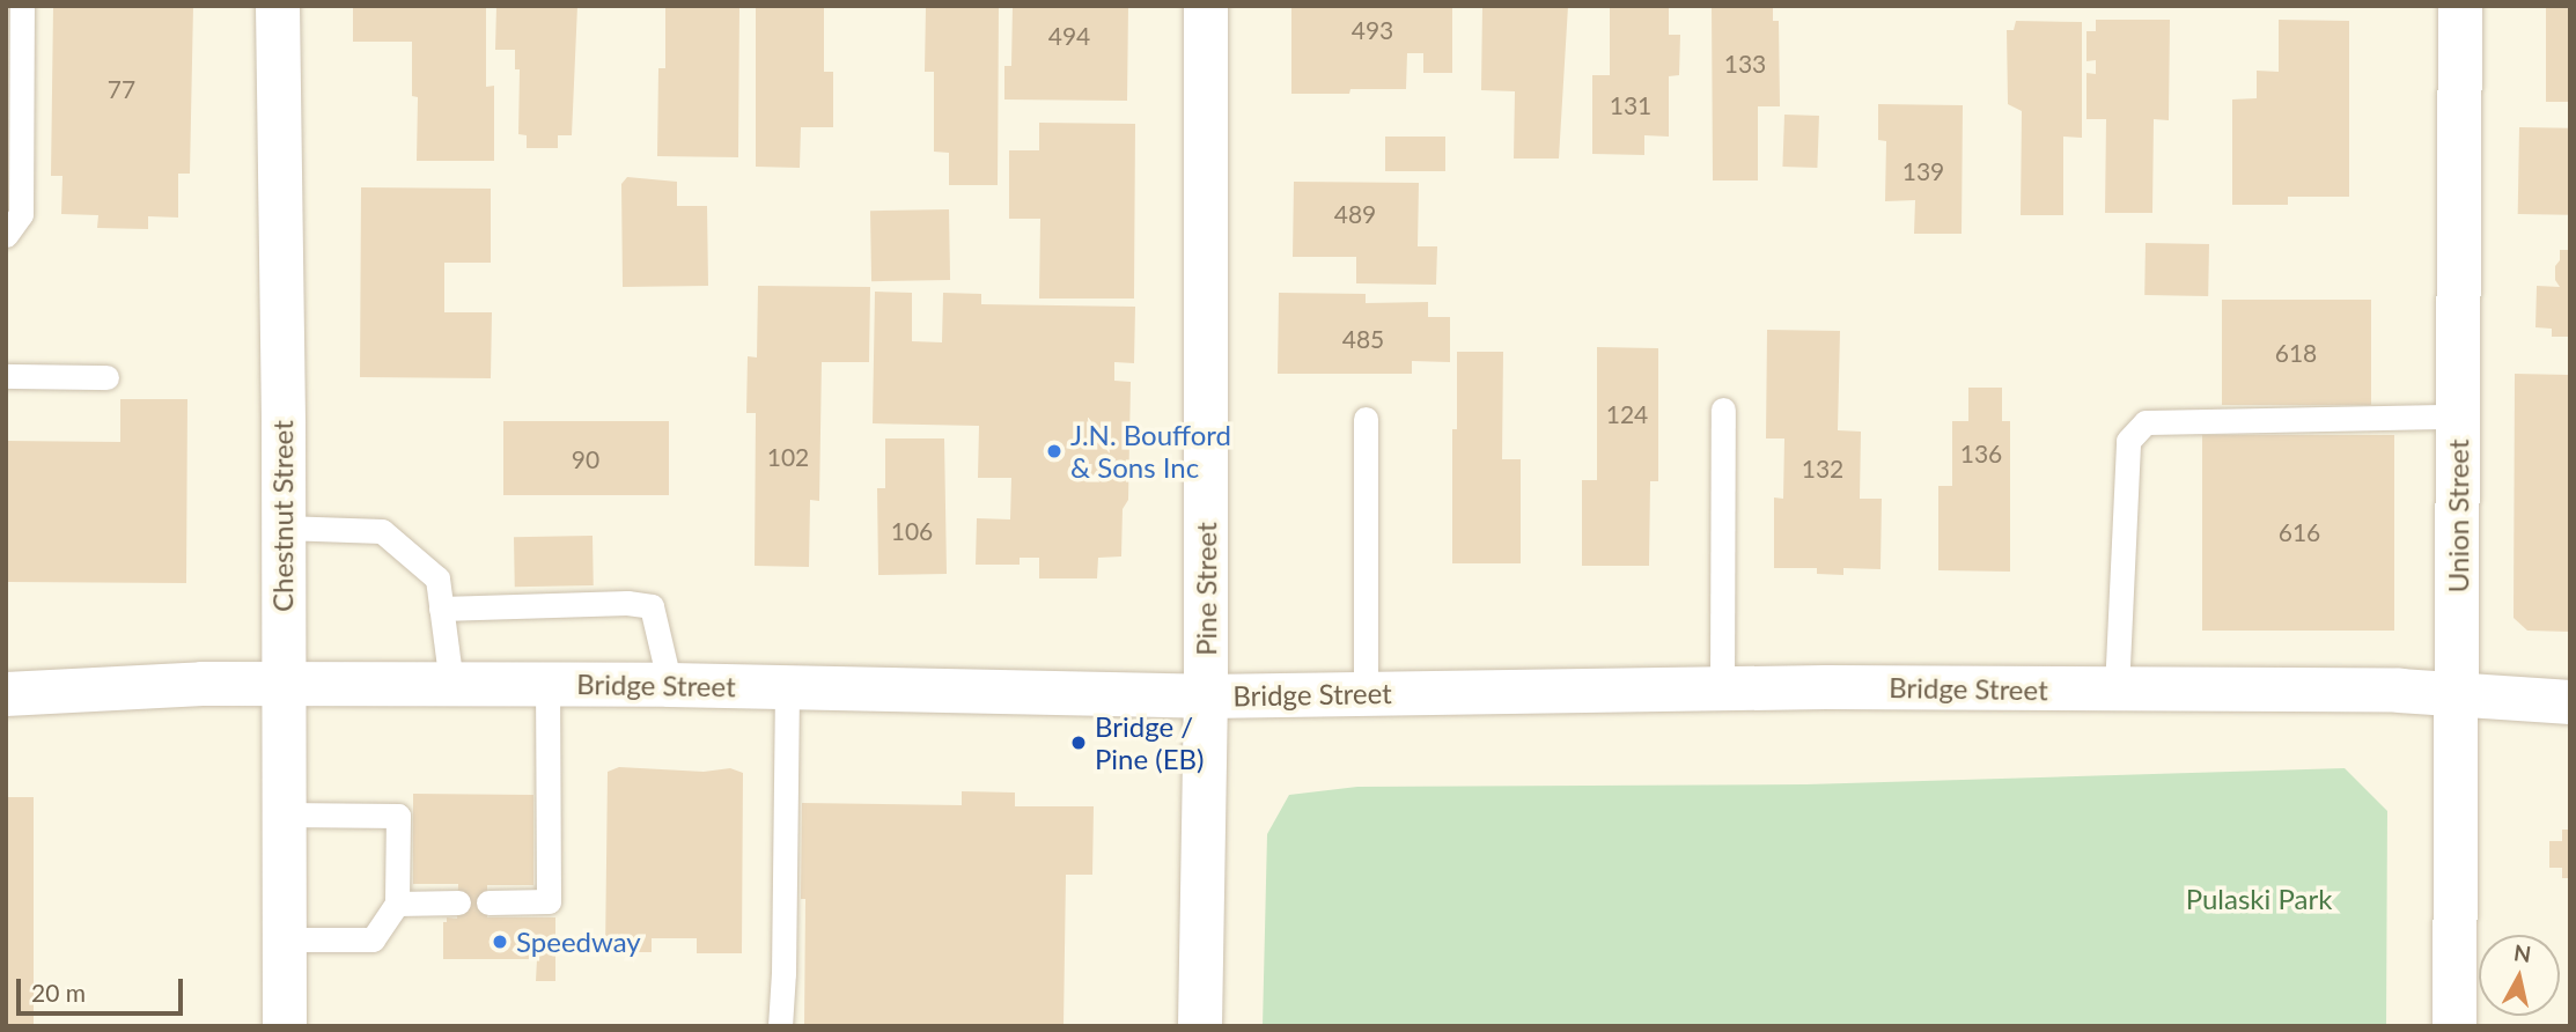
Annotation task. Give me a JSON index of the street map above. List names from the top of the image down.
{
  "streets": {
    "street": [
      "Chestnut Street",
      "Union Street",
      "Pine Street",
      "Bridge Street"
    ]
  },
  "crossings": [
    ["Chestnut Street", "Bridge Street"],
    ["Union Street", "Bridge Street"],
    ["Pine Street", "Bridge Street"]
  ],
  "parks": ["Pulaski Park"],
  "places": ["J.N. Boufford & Sons Inc", "Bridge / Pine (EB)", "Speedway"],
  "house_numbers": [
    "493",
    "494",
    "133",
    "77",
    "131",
    "139",
    "489",
    "485",
    "618",
    "124",
    "136",
    "102",
    "90",
    "132",
    "106",
    "616"
  ],
  "scale_bar": "20 m",
  "north": "top"
}
